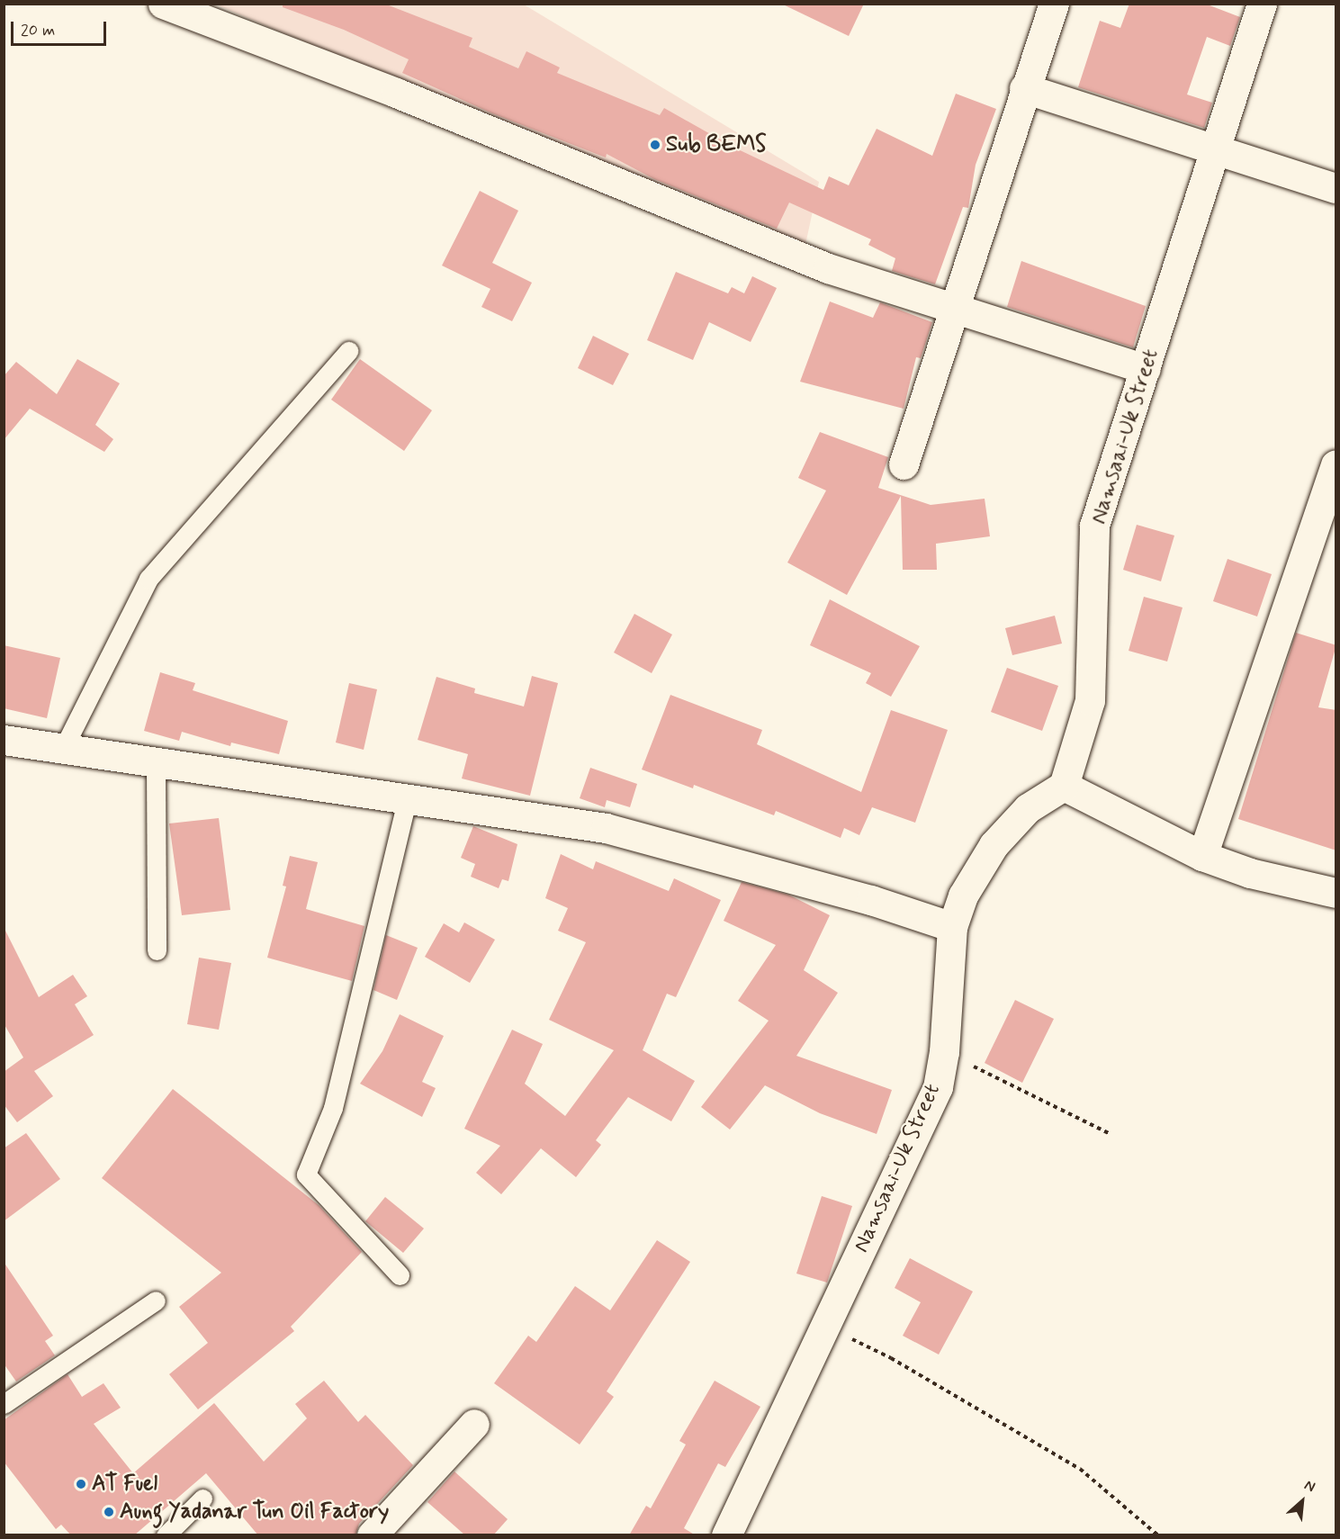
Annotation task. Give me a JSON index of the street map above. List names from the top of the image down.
{
  "streets": {
    "street": ["Namsaai-Uk Street"]
  },
  "places": ["Sub BEMS", "AT Fuel", "Aung Yadanar Tun Oil Factory"],
  "scale_bar": "20 m",
  "north": "top right"
}
